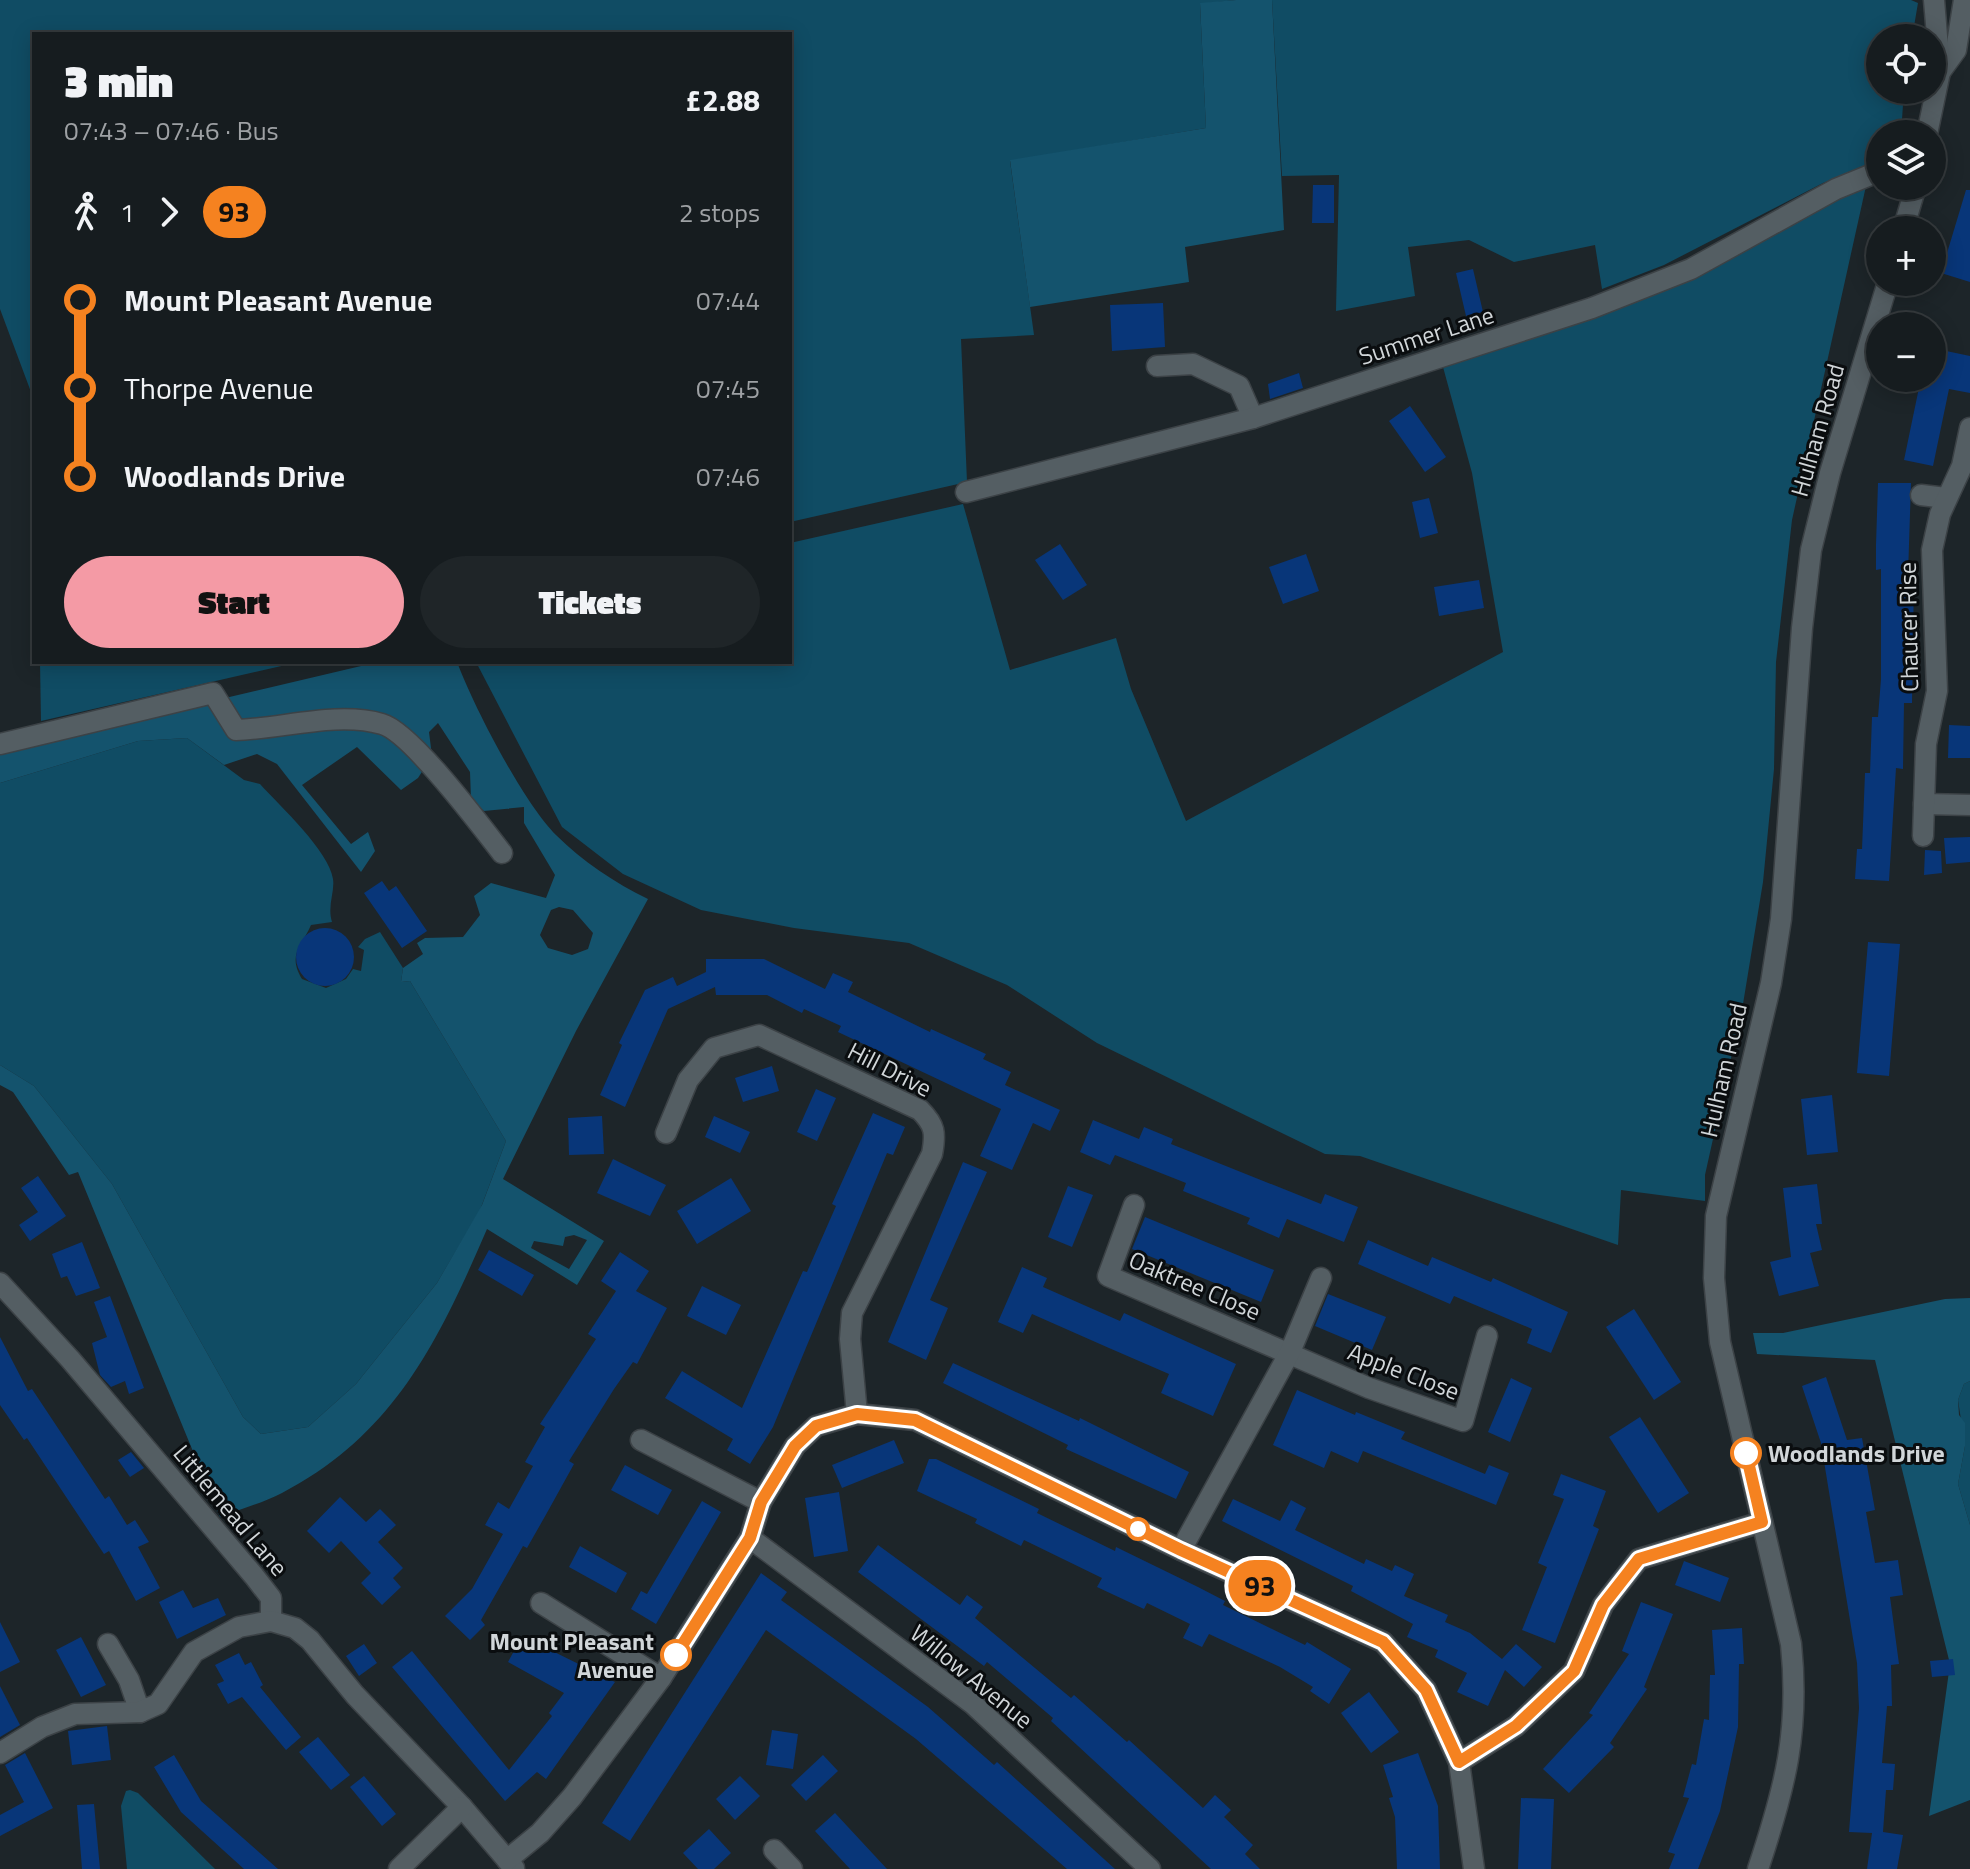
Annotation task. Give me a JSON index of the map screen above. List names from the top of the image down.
{
  "streets": {
    "street": [
      "Summer Lane",
      "Hulham Road",
      "Chaucer Rise",
      "Hill Drive",
      "Oaktree Close",
      "Apple Close",
      "Littlemead Lane",
      "Willow Avenue"
    ]
  },
  "crossings": [
    ["Oaktree Close", "Apple Close"]
  ],
  "places": ["Woodlands Drive", "Mount Pleasant Avenue"],
  "lines": ["bus line 93"],
  "page": {
    "on_map": "93",
    "map_buttons": ["+", "−"],
    "heading": ["3 min", "07:43 – 07:46 · Bus", "£2.88"],
    "legs": ["1", "93", "2 stops"],
    "list": [
      {
        "name": "Mount Pleasant Avenue",
        "value": "07:44"
      },
      {
        "name": "Thorpe Avenue",
        "value": "07:45"
      },
      {
        "name": "Woodlands Drive",
        "value": "07:46"
      }
    ],
    "buttons": ["Start", "Tickets"]
  }
}
